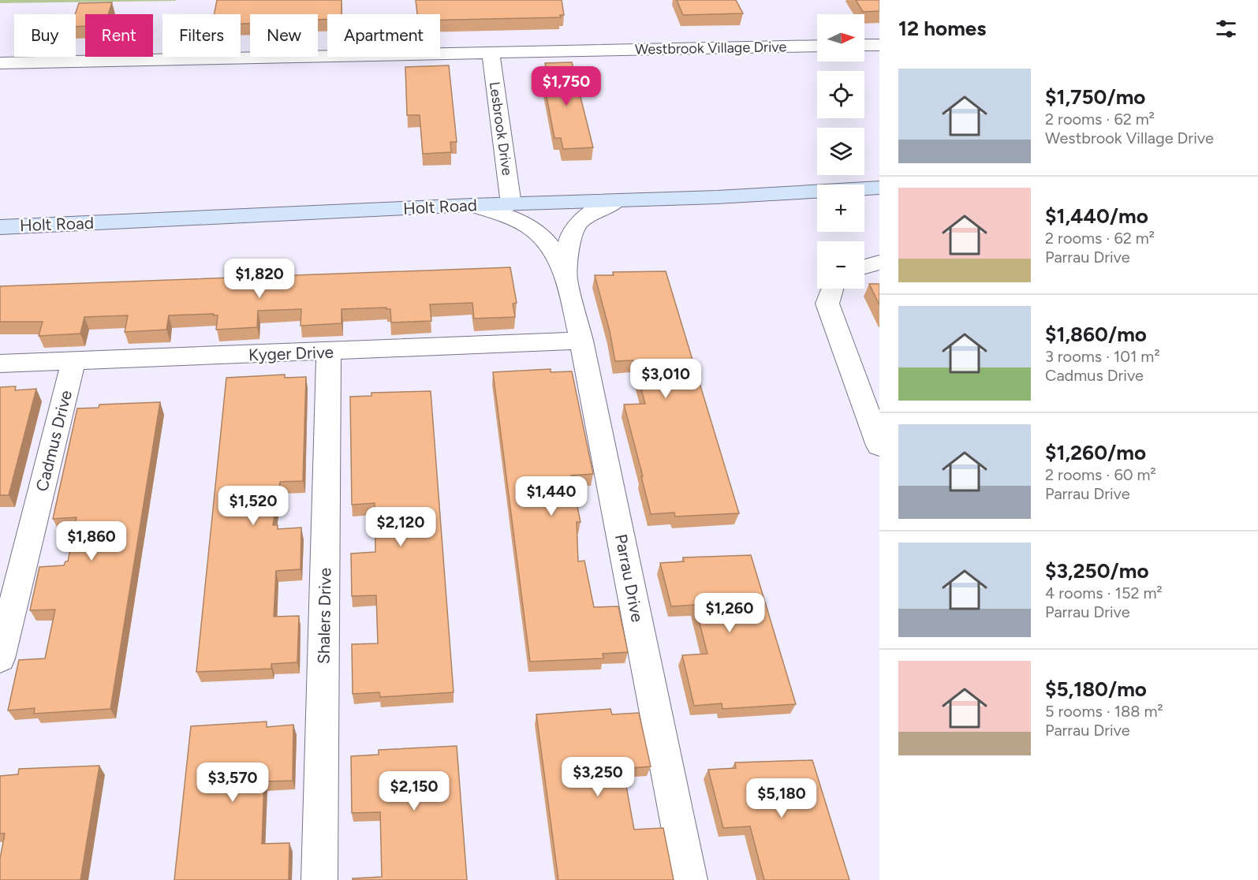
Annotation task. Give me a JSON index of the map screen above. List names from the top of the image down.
{
  "streets": {
    "main road": ["Holt Road"],
    "street": [
      "Westbrook Village Drive",
      "Lesbrook Drive",
      "Kyger Drive",
      "Cadmus Drive",
      "Parrau Drive",
      "Shalers Drive"
    ]
  },
  "crossings": [
    ["Westbrook Village Drive", "Lesbrook Drive"],
    ["Lesbrook Drive", "Holt Road"],
    ["Holt Road", "Parrau Drive"],
    ["Kyger Drive", "Cadmus Drive"],
    ["Kyger Drive", "Parrau Drive"],
    ["Kyger Drive", "Shalers Drive"]
  ],
  "north": "right",
  "page": {
    "heading": "12 homes",
    "map_buttons": ["+", "−"],
    "chip": [
      "Buy",
      "Rent",
      "Filters",
      "New",
      "Apartment"
    ],
    "list": [
      {
        "name": "$1,750/mo",
        "note": "2 rooms · 62 m² · Westbrook Village Drive"
      },
      {
        "name": "$1,440/mo",
        "note": "2 rooms · 62 m² · Parrau Drive"
      },
      {
        "name": "$1,860/mo",
        "note": "3 rooms · 101 m² · Cadmus Drive"
      },
      {
        "name": "$1,260/mo",
        "note": "2 rooms · 60 m² · Parrau Drive"
      },
      {
        "name": "$3,250/mo",
        "note": "4 rooms · 152 m² · Parrau Drive"
      },
      {
        "name": "$5,180/mo",
        "note": "5 rooms · 188 m² · Parrau Drive"
      }
    ],
    "price": [
      "$1,750",
      "$1,820",
      "$3,010",
      "$1,440",
      "$1,520",
      "$2,120",
      "$1,860",
      "$1,260",
      "$3,250",
      "$3,570",
      "$2,150",
      "$5,180"
    ]
  }
}
